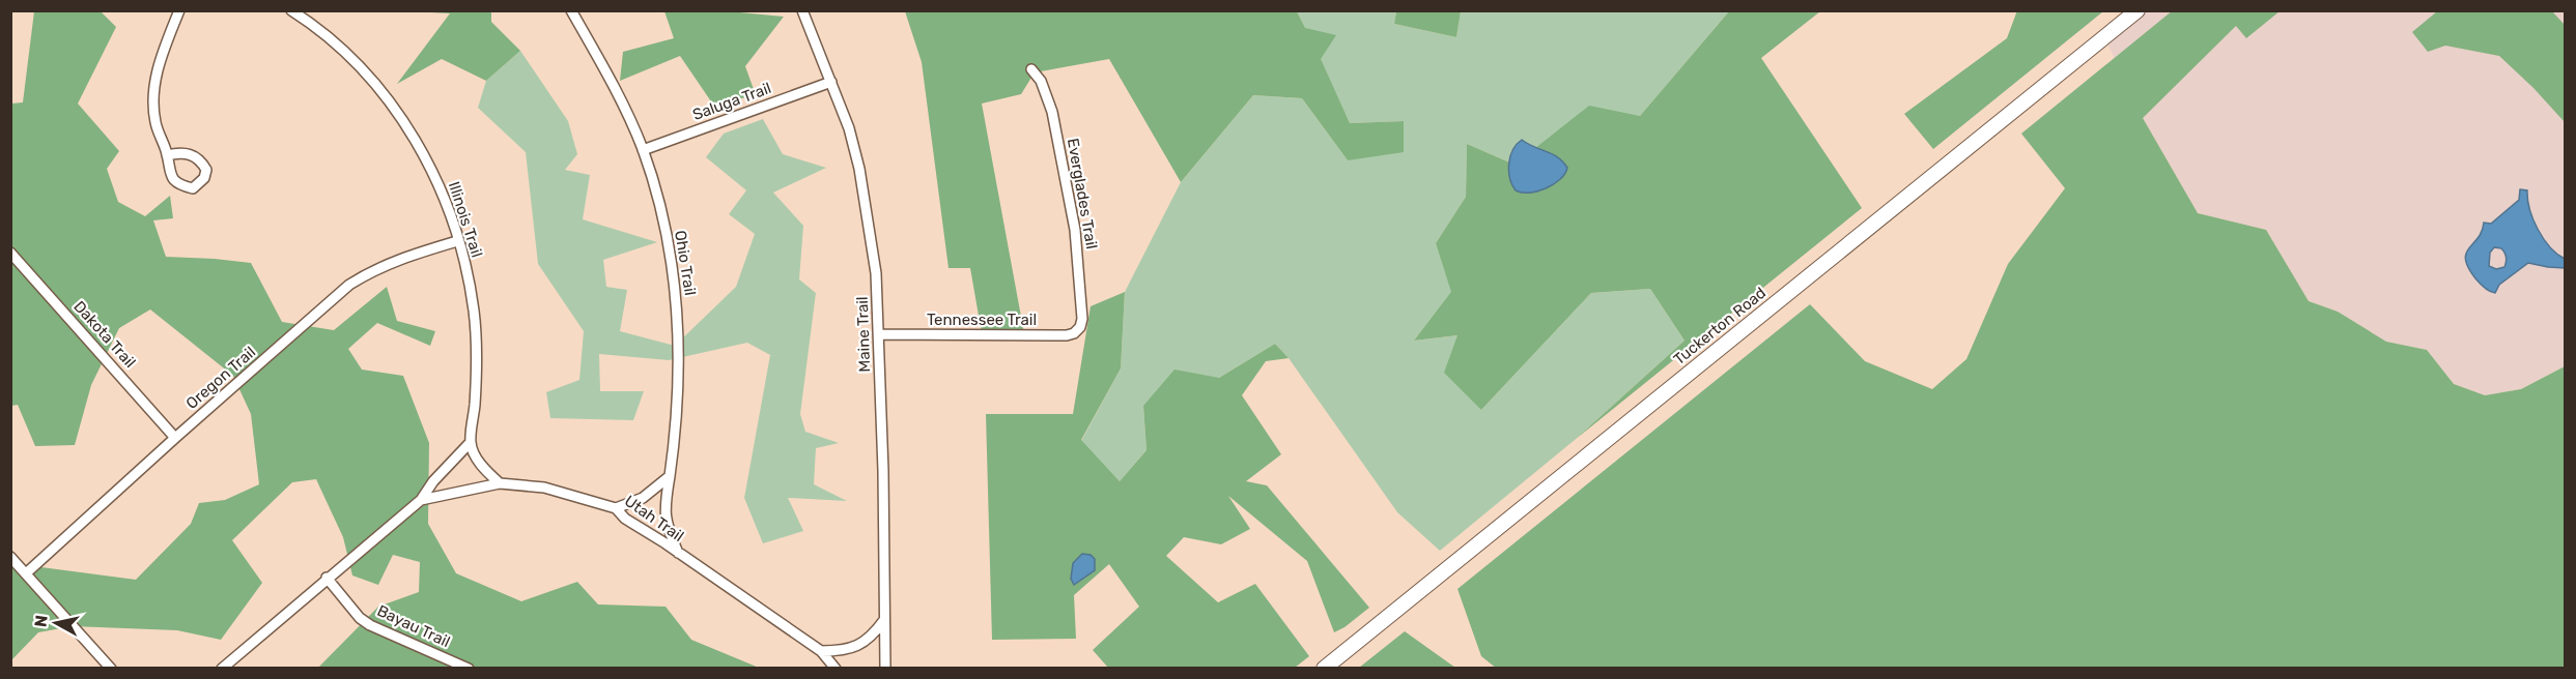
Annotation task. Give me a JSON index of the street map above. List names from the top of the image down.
{
  "streets": {
    "main road": ["Tuckerton Road"],
    "street": [
      "Saluga Trail",
      "Everglades Trail",
      "Illinois Trail",
      "Ohio Trail",
      "Tennessee Trail",
      "Dakota Trail",
      "Maine Trail",
      "Oregon Trail",
      "Utah Trail",
      "Bayau Trail"
    ]
  },
  "crossings": [
    ["Saluga Trail", "Ohio Trail"],
    ["Saluga Trail", "Maine Trail"],
    ["Everglades Trail", "Tennessee Trail"],
    ["Illinois Trail", "Oregon Trail"],
    ["Illinois Trail", "Utah Trail"],
    ["Ohio Trail", "Utah Trail"],
    ["Tennessee Trail", "Maine Trail"],
    ["Dakota Trail", "Oregon Trail"],
    ["Utah Trail", "Bayau Trail"]
  ],
  "north": "left"
}
